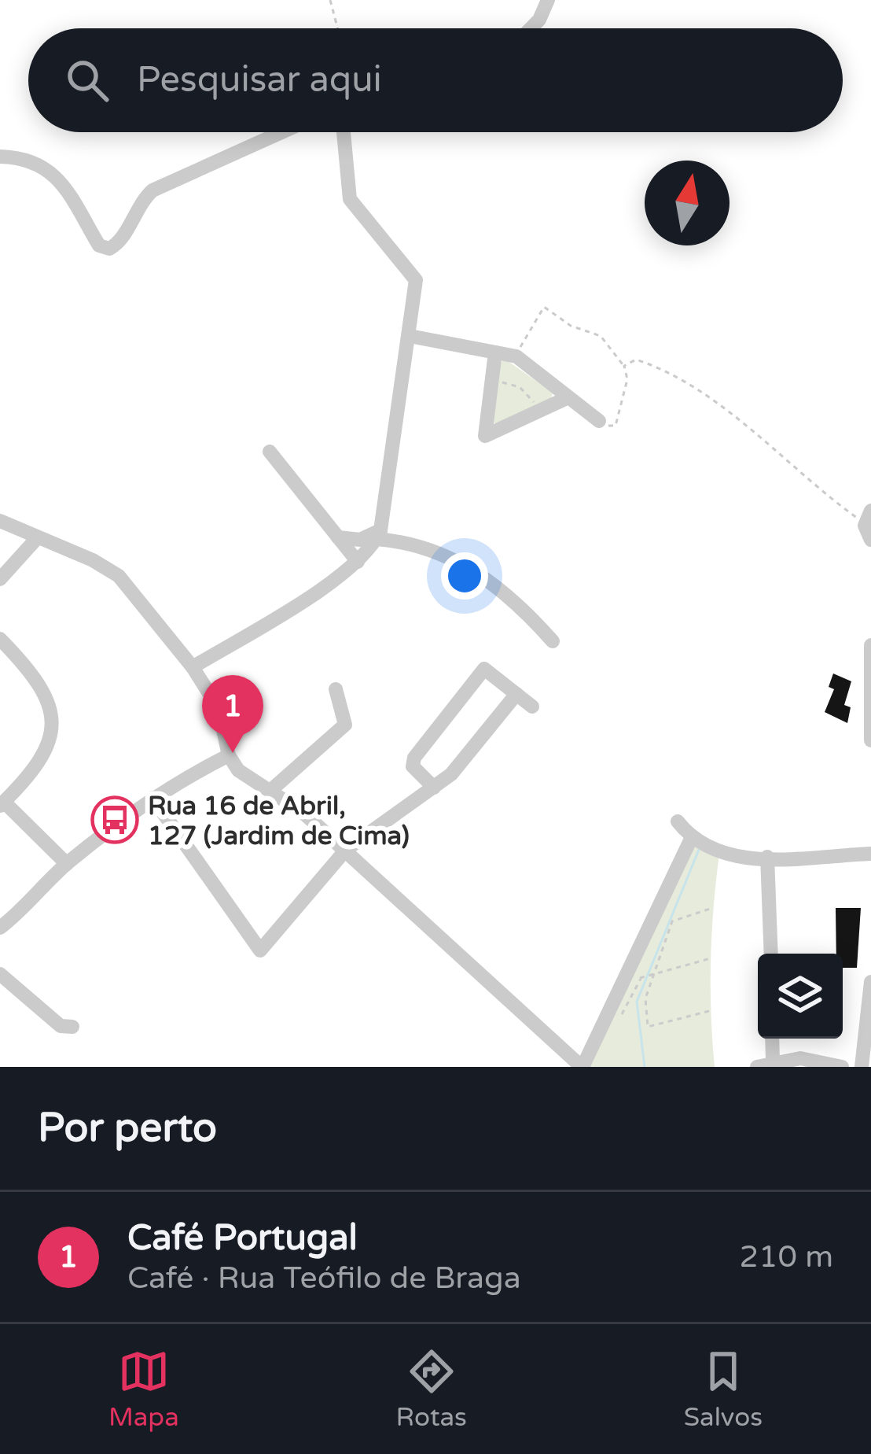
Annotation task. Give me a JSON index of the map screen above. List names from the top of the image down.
{
  "places": {
    "bus stop": ["Rua 16 de Abril, 127 (Jardim de Cima)"]
  },
  "north": "top",
  "page": {
    "search": "Pesquisar aqui",
    "pins": "1",
    "heading": "Por perto",
    "list": [
      {
        "mark": "1",
        "name": "Café Portugal",
        "note": "Café · Rua Teófilo de Braga",
        "value": "210 m"
      }
    ],
    "nav": ["Mapa", "Rotas", "Salvos"]
  }
}
